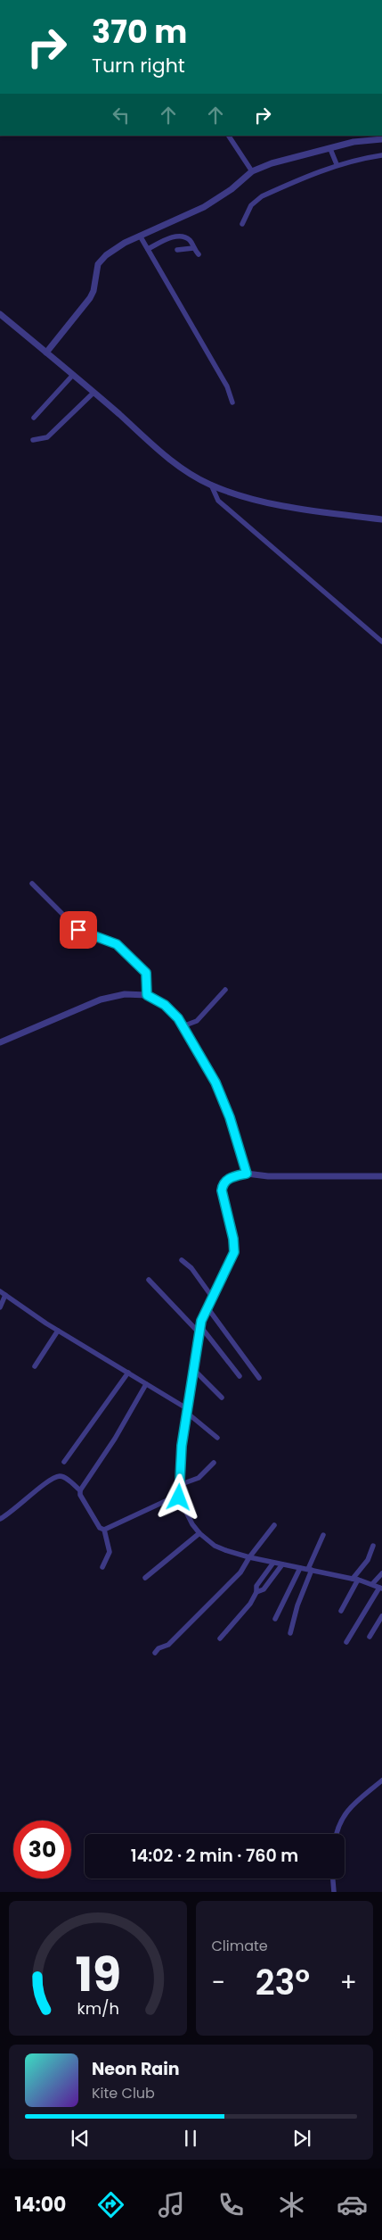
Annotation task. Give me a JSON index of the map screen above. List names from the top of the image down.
{
  "page": {
    "turn": ["370 m", "Turn right"],
    "limit": "30",
    "trip": "14:02 · 2 min · 760 m",
    "tile": "Climate",
    "heat": ["−", "23°", "+"],
    "song": ["Neon Rain", "Kite Club"],
    "tabs": "14:00",
    "gauge": ["19", "km/h"]
  }
}
